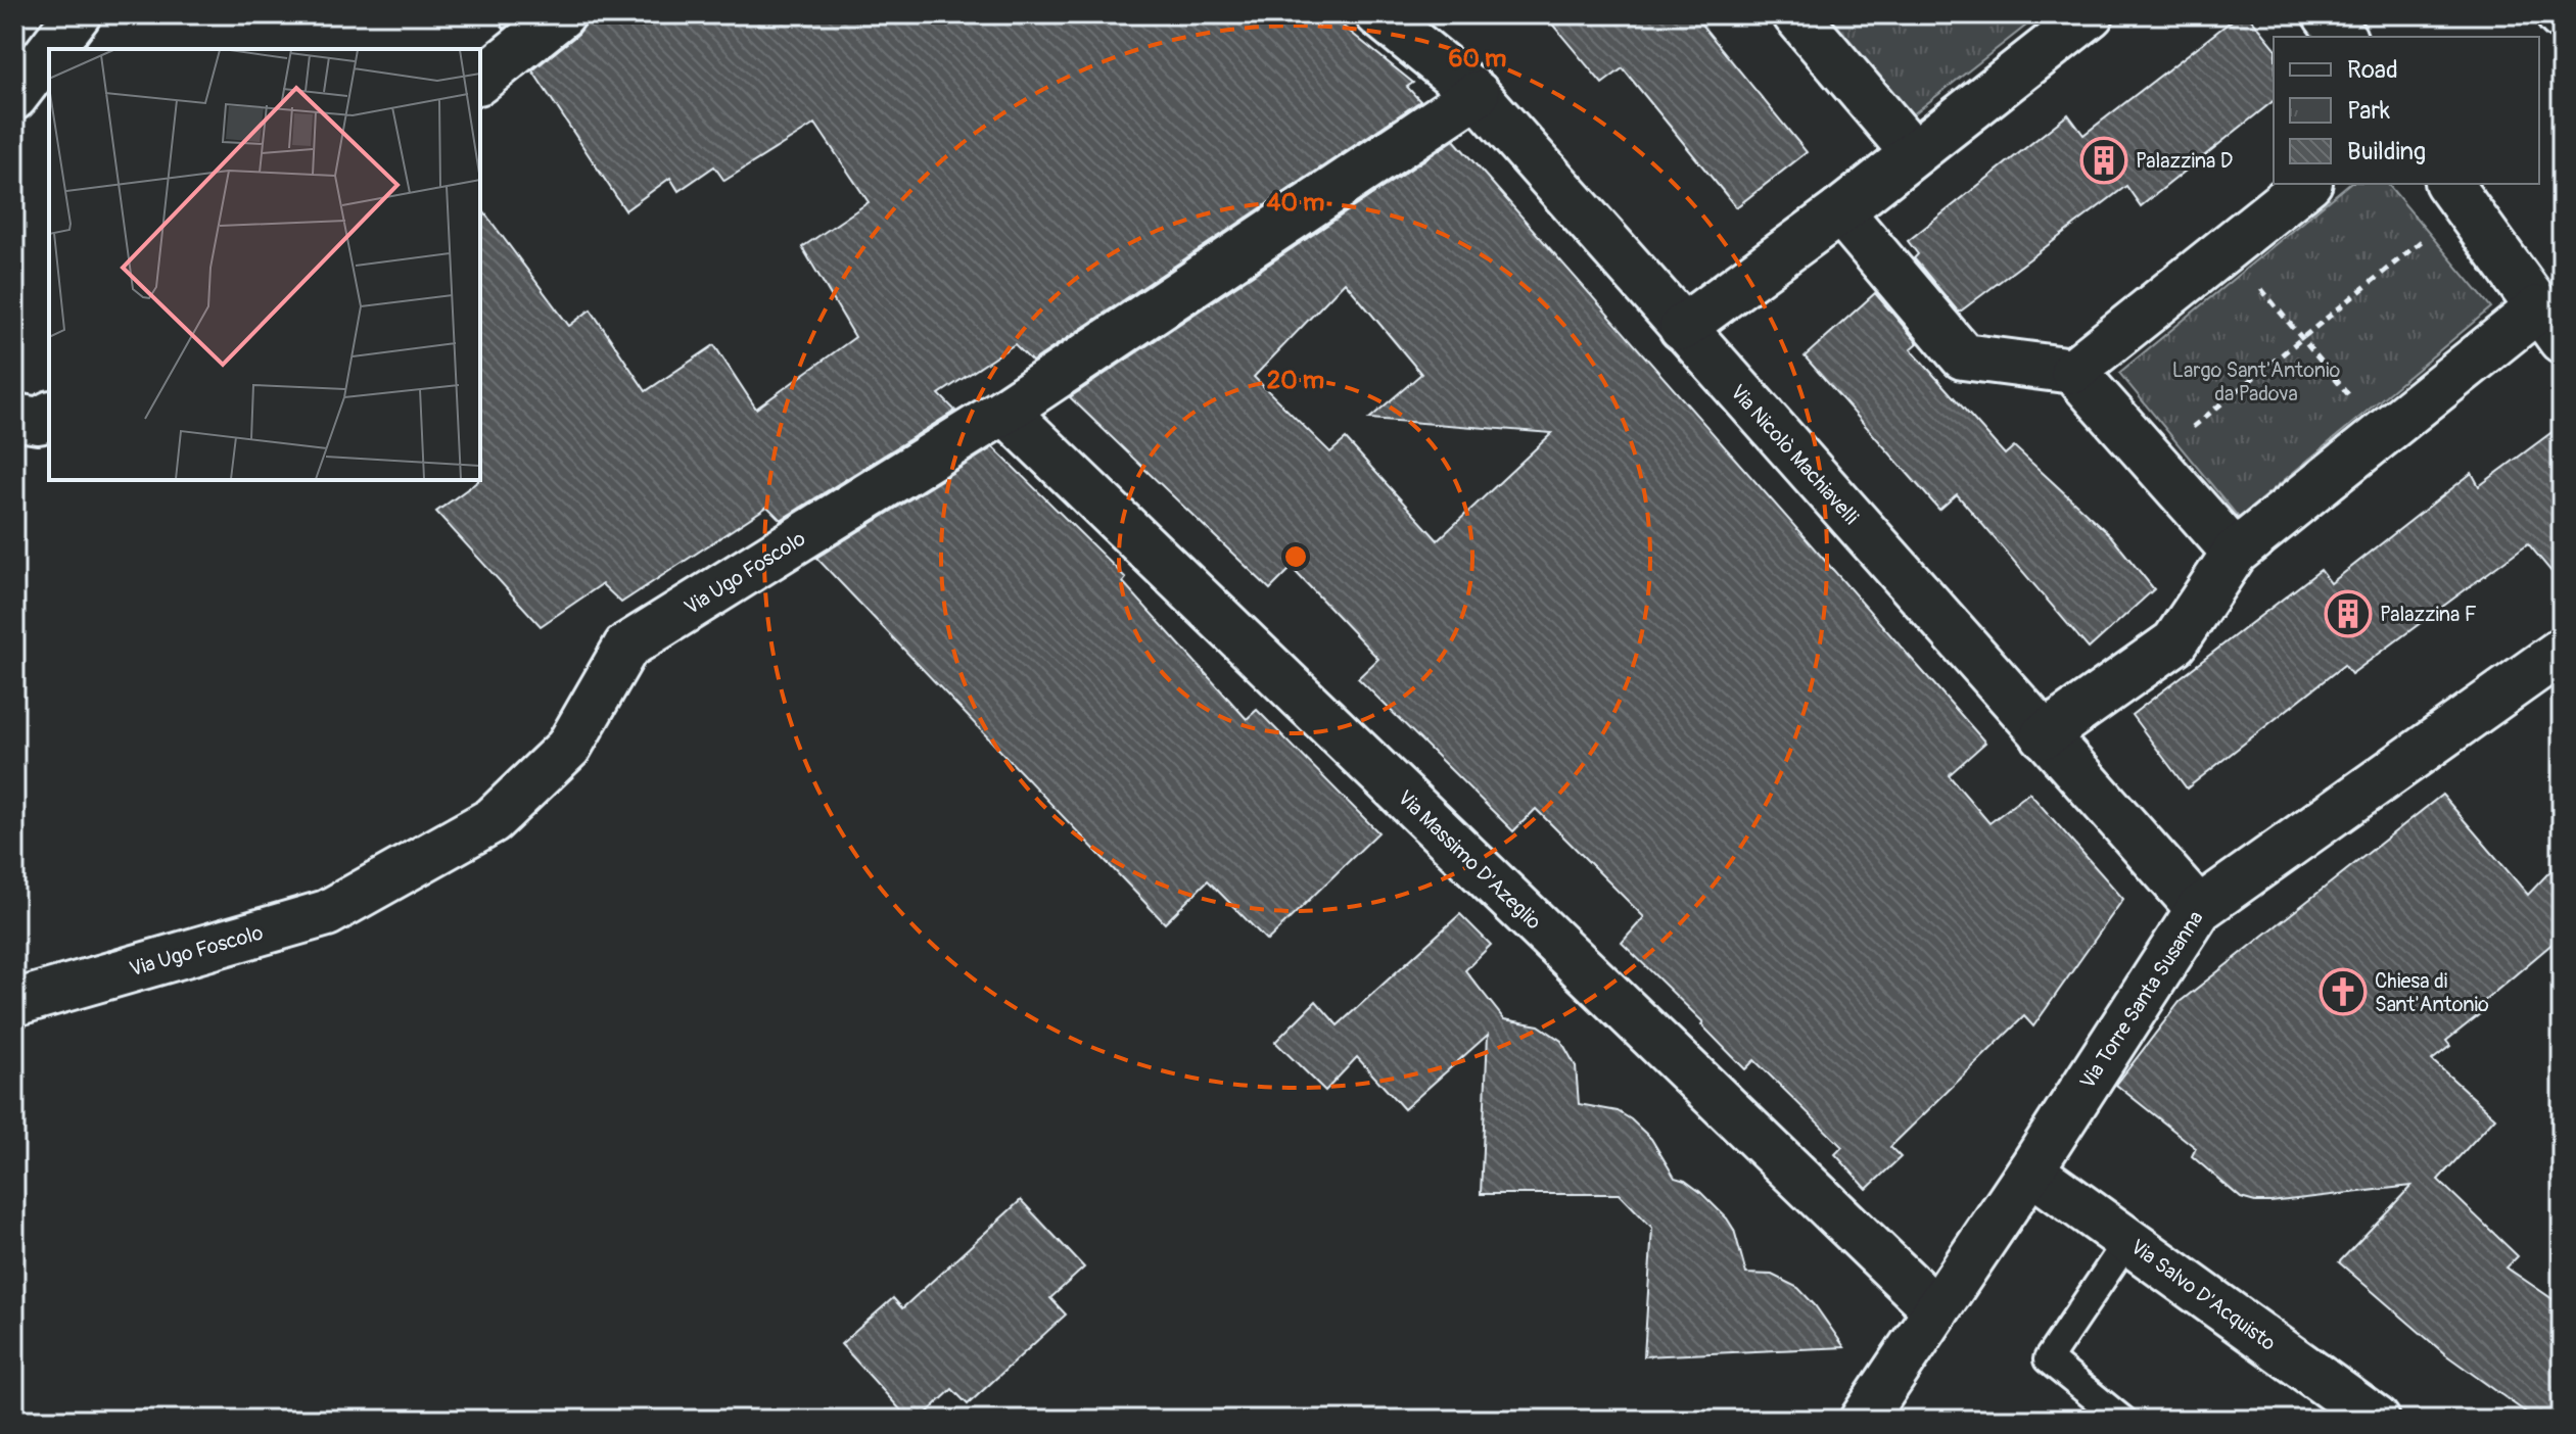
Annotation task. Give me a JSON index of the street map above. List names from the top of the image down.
{
  "streets": {
    "street": [
      "Via Nicolò Machiavelli",
      "Via Ugo Foscolo",
      "Via Massimo D'Azeglio",
      "Via Torre Santa Susanna",
      "Via Salvo D'Acquisto"
    ]
  },
  "crossings": [
    ["Via Nicolò Machiavelli", "Via Ugo Foscolo"],
    ["Via Nicolò Machiavelli", "Via Torre Santa Susanna"],
    ["Via Ugo Foscolo", "Via Massimo D'Azeglio"],
    ["Via Massimo D'Azeglio", "Via Torre Santa Susanna"],
    ["Via Torre Santa Susanna", "Via Salvo D'Acquisto"]
  ],
  "parks": ["Largo Sant'Antonio da Padova"],
  "places": {
    "building": ["Palazzina D", "Palazzina F"],
    "church": ["Chiesa di Sant'Antonio"]
  },
  "legend": ["Road", "Park", "Building"],
  "rings": ["60 m", "40 m", "20 m"]
}
